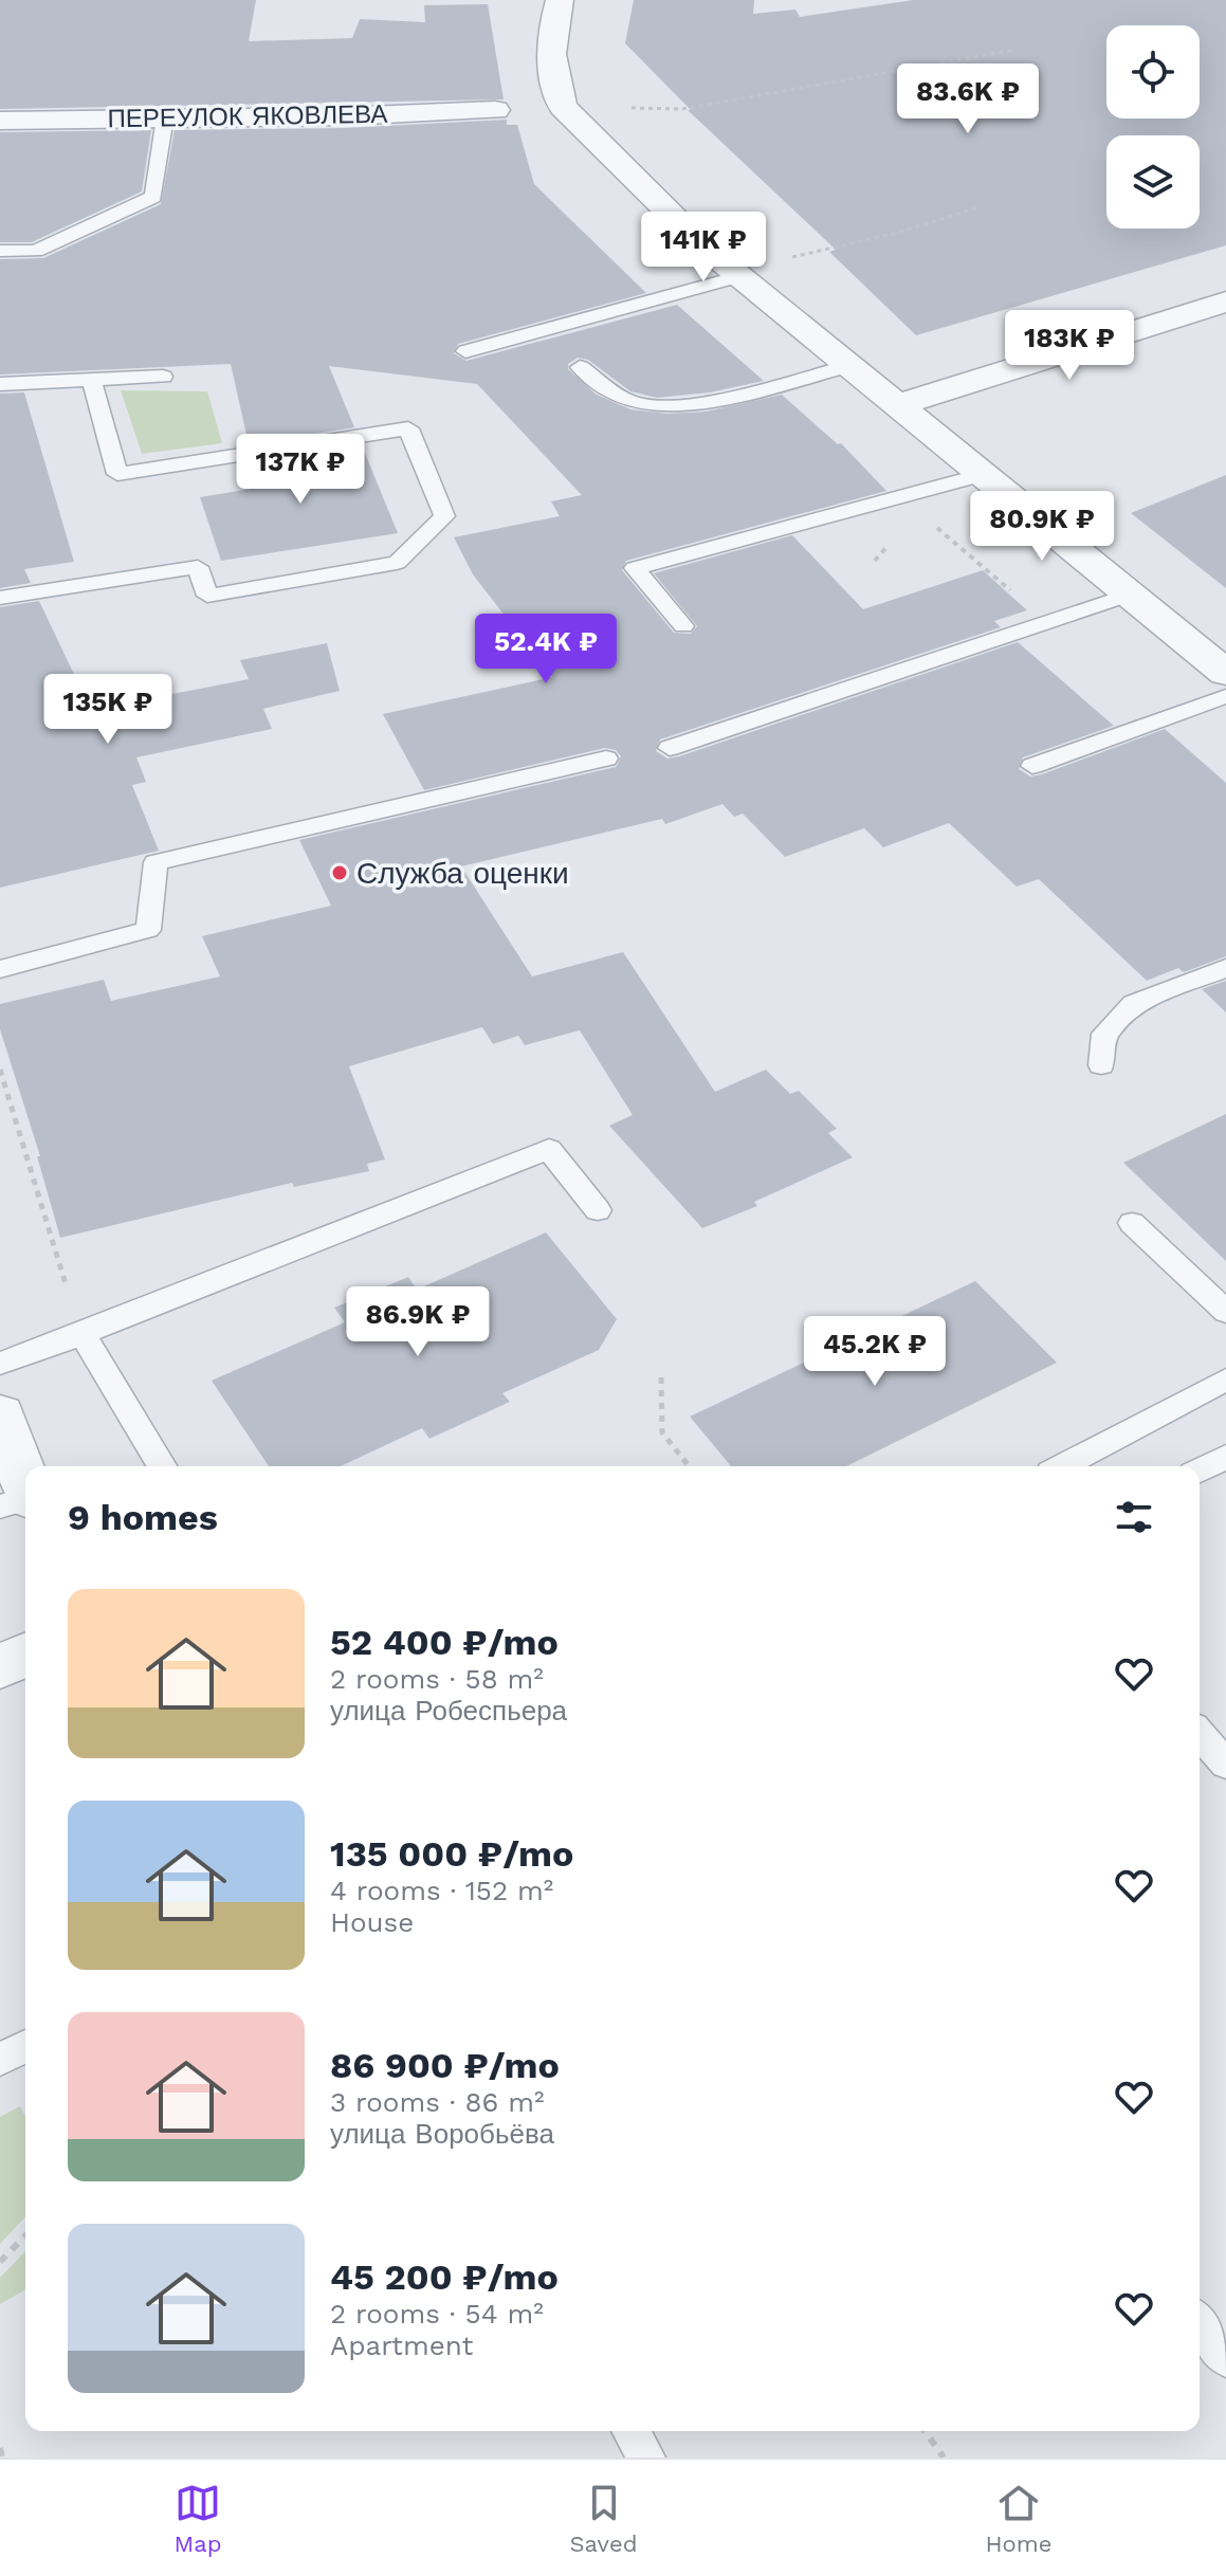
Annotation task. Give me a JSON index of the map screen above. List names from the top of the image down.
{
  "streets": {
    "street": ["ПЕРЕУЛОК ЯКОВЛЕВА"]
  },
  "places": ["Служба оценки"],
  "page": {
    "price": [
      "83.6K ₽",
      "141K ₽",
      "183K ₽",
      "137K ₽",
      "80.9K ₽",
      "52.4K ₽",
      "135K ₽",
      "86.9K ₽",
      "45.2K ₽"
    ],
    "heading": "9 homes",
    "list": [
      {
        "name": "52 400 ₽/mo",
        "note": "2 rooms · 58 m² · улица Робеспьера"
      },
      {
        "name": "135 000 ₽/mo",
        "note": "4 rooms · 152 m² · House"
      },
      {
        "name": "86 900 ₽/mo",
        "note": "3 rooms · 86 m² · улица Воробьёва"
      },
      {
        "name": "45 200 ₽/mo",
        "note": "2 rooms · 54 m² · Apartment"
      }
    ],
    "tabs": ["Map", "Saved", "Home"]
  }
}
